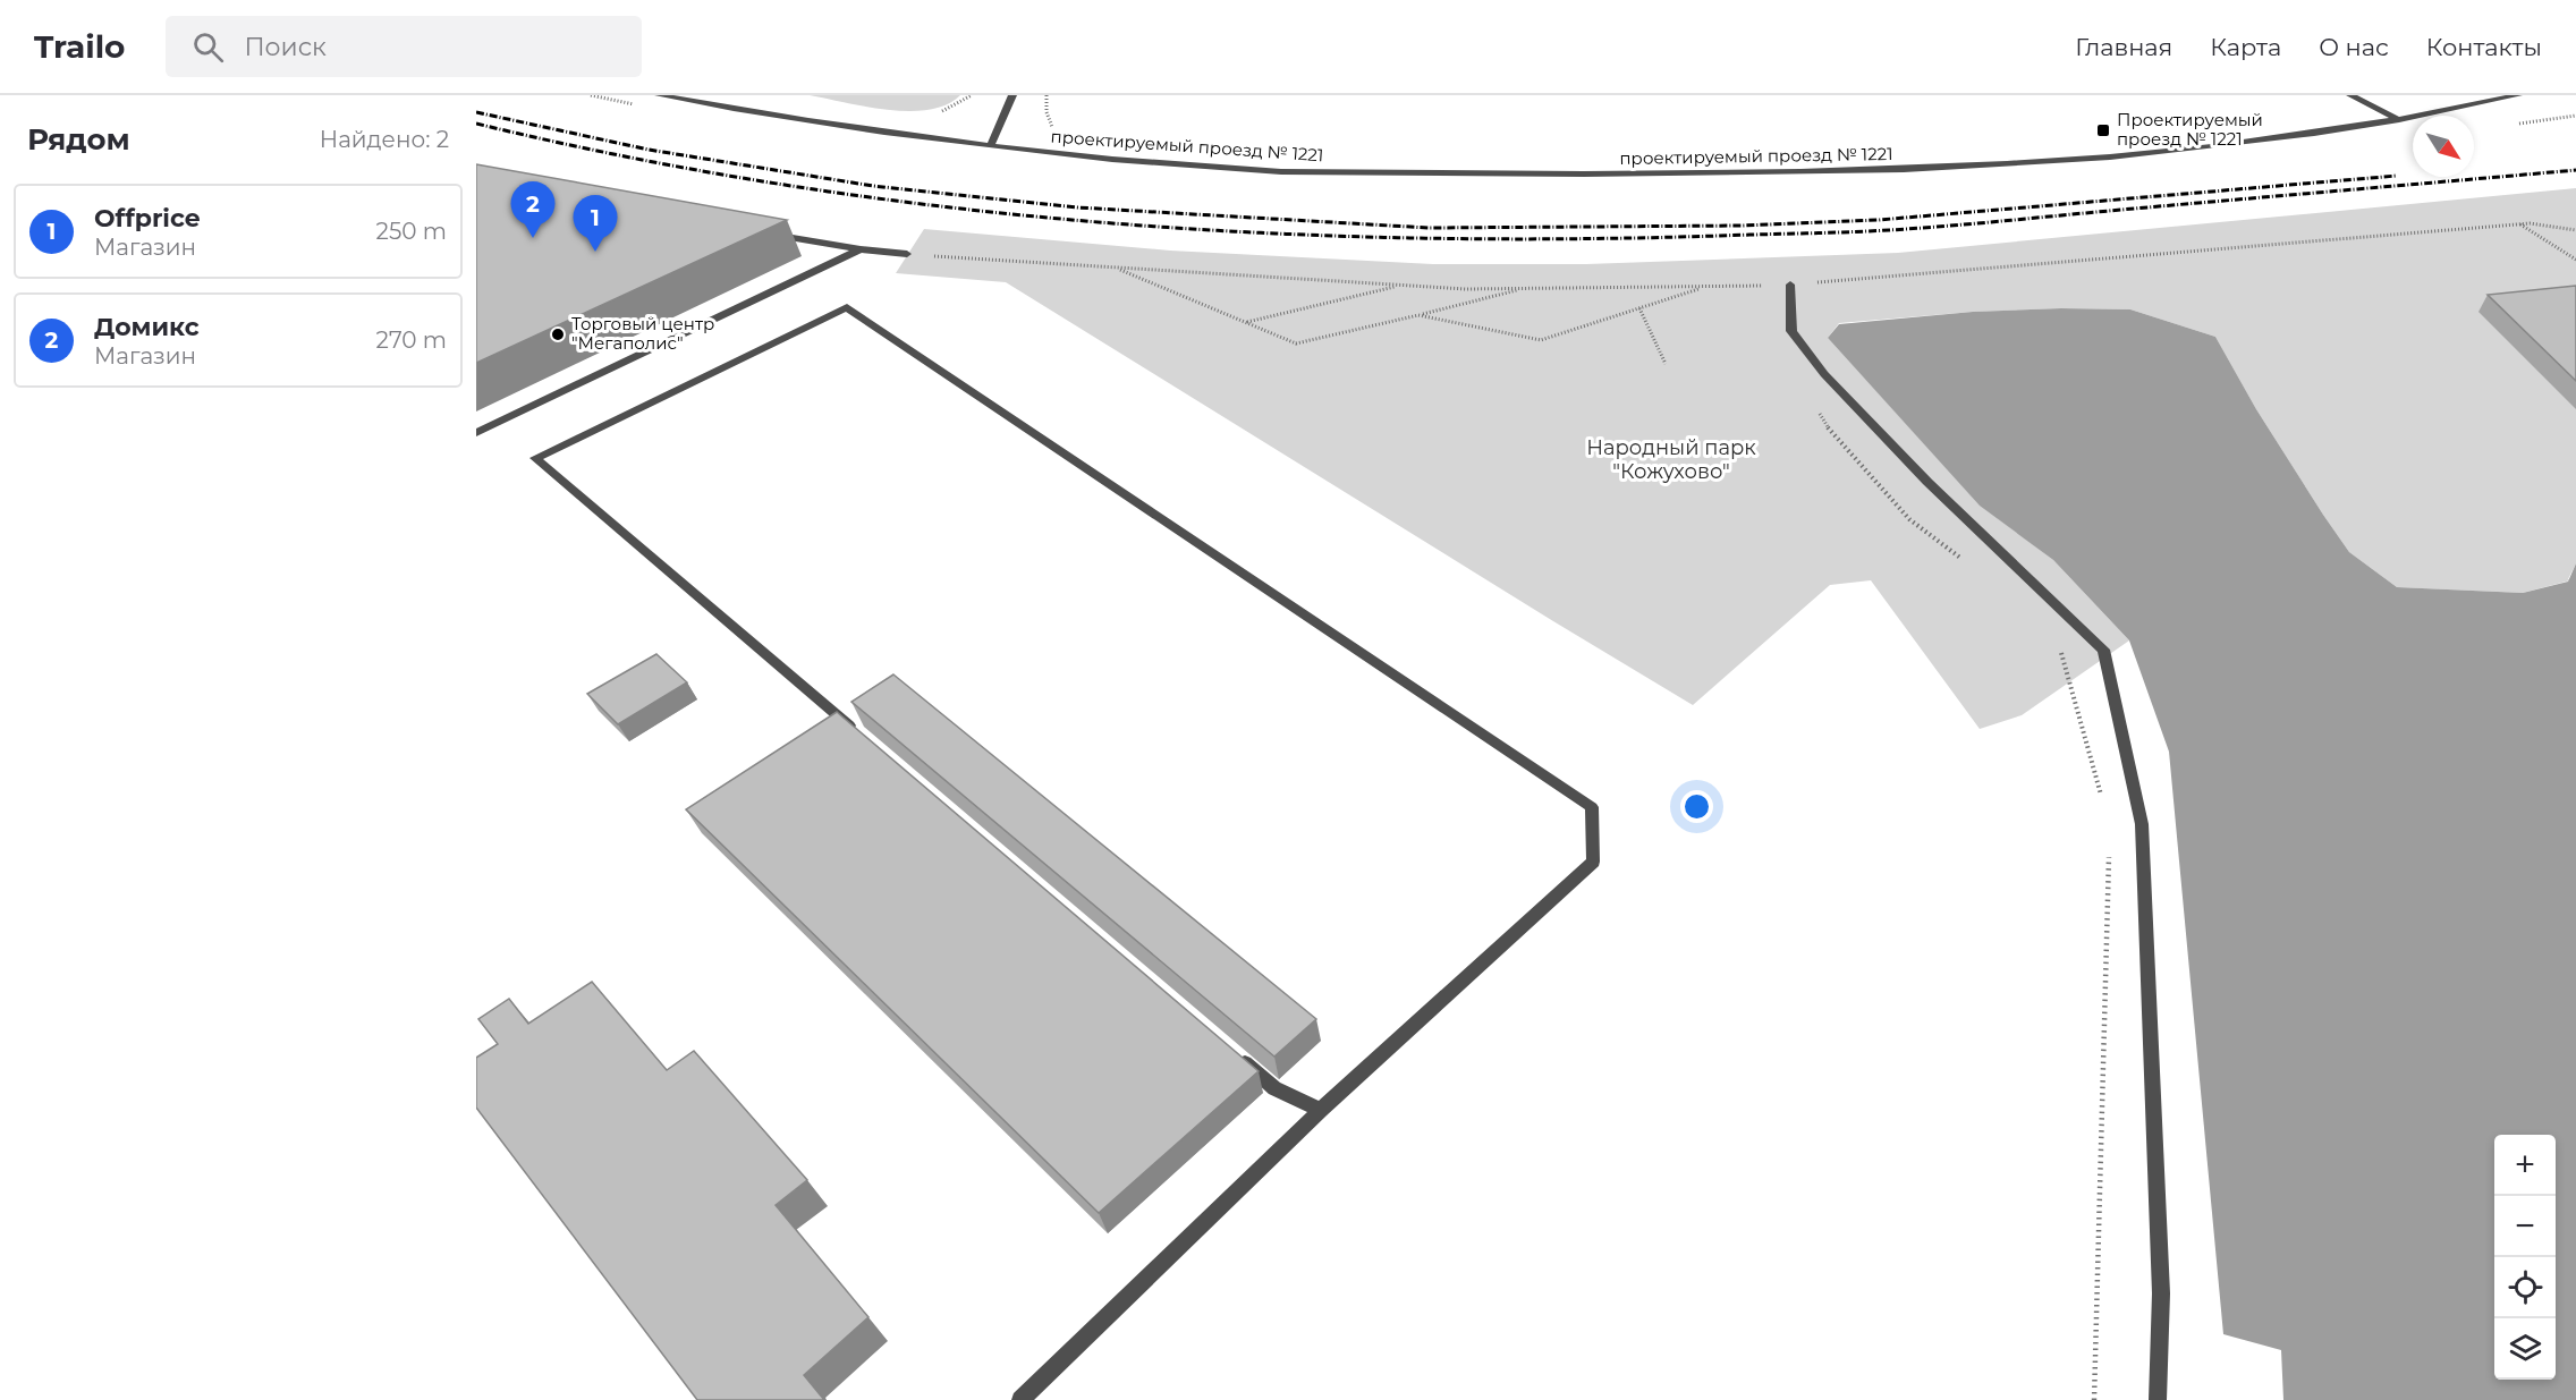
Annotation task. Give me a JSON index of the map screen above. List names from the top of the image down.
{
  "streets": {
    "street": ["проектируемый проезд № 1221"]
  },
  "parks": ["Народный парк \"Кожухово\""],
  "places": {
    "transit": ["Проектируемый проезд № 1221"],
    "other": ["Торговый центр \"Мегаполис\""]
  },
  "north": "bottom right",
  "page": {
    "header": "Trailo",
    "search": "Поиск",
    "nav": [
      "Главная",
      "Карта",
      "О нас",
      "Контакты"
    ],
    "heading": ["Рядом", "Найдено: 2"],
    "pins": ["2", "1"],
    "list": [
      {
        "mark": "1",
        "name": "Offprice",
        "note": "Магазин",
        "value": "250 m"
      },
      {
        "mark": "2",
        "name": "Домикс",
        "note": "Магазин",
        "value": "270 m"
      }
    ],
    "map_buttons": ["+", "−"]
  }
}
